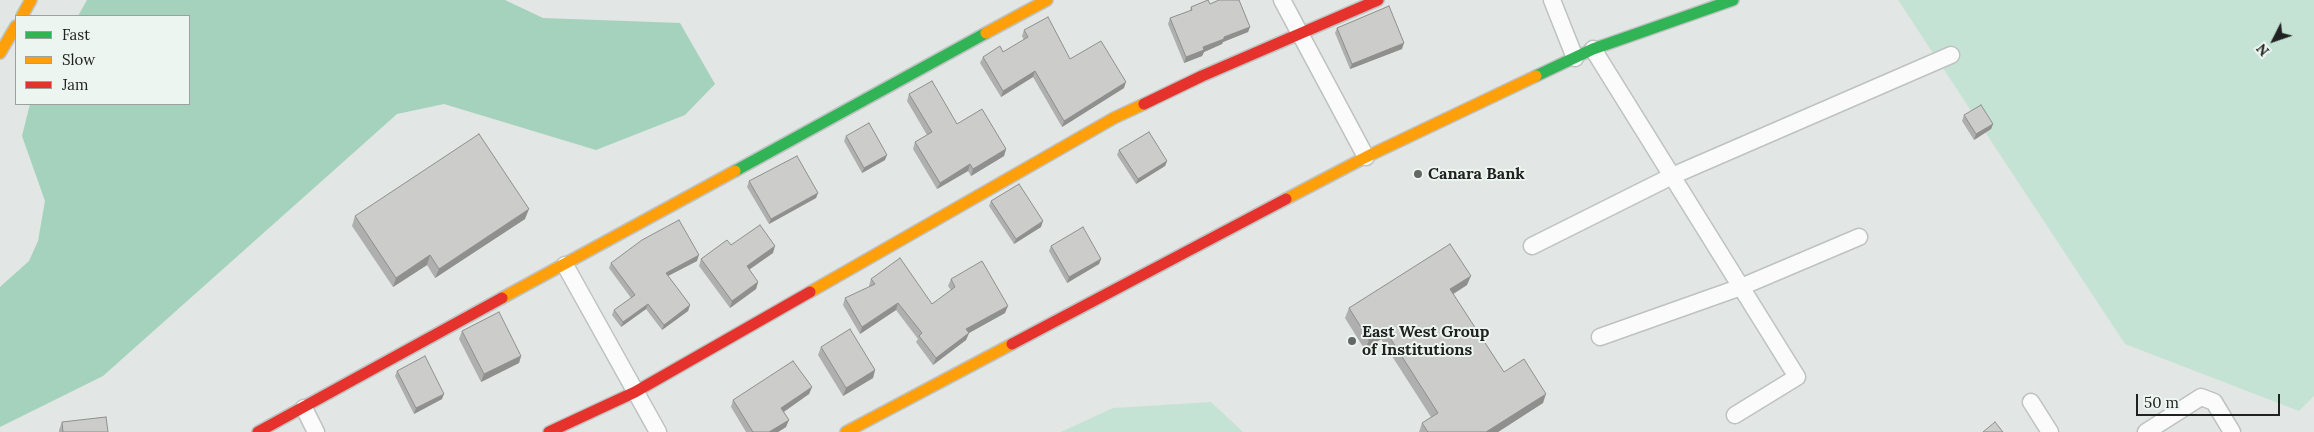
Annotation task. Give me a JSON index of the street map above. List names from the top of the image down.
{
  "places": ["Canara Bank", "East West Group of Institutions"],
  "legend": ["Fast", "Slow", "Jam"],
  "scale_bar": "50 m",
  "north": "bottom left"
}
